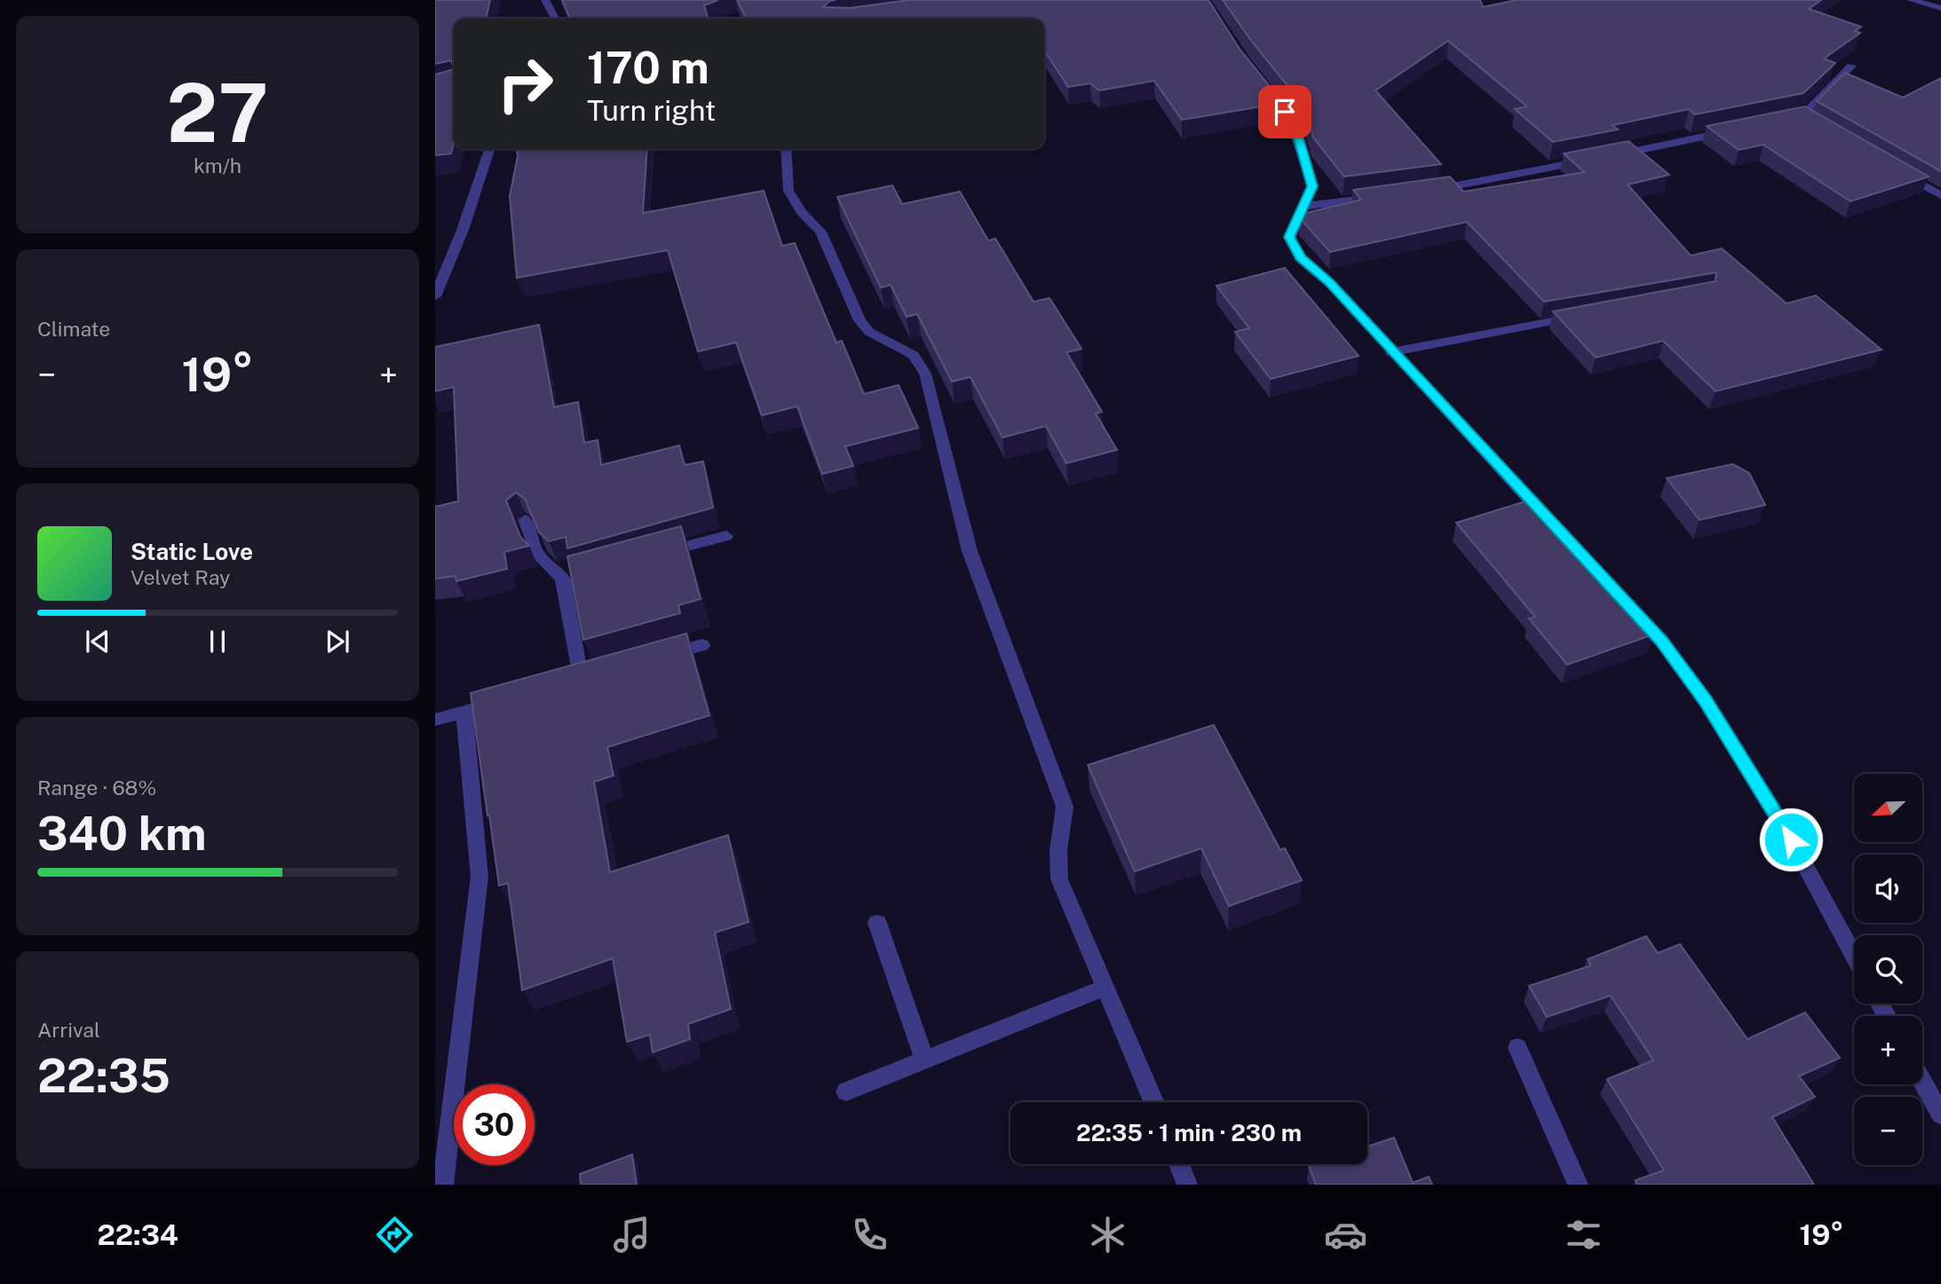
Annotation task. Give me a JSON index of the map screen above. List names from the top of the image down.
{
  "north": "bottom left",
  "page": {
    "tile": [
      ["27", "km/h"],
      "Climate",
      ["Range · 68%", "340 km"],
      ["Arrival", "22:35"]
    ],
    "turn": ["170 m", "Turn right"],
    "heat": ["−", "19°", "+"],
    "song": ["Static Love", "Velvet Ray"],
    "map_buttons": ["+", "−"],
    "limit": "30",
    "trip": "22:35 · 1 min · 230 m",
    "tabs": ["22:34", "19°"]
  }
}
